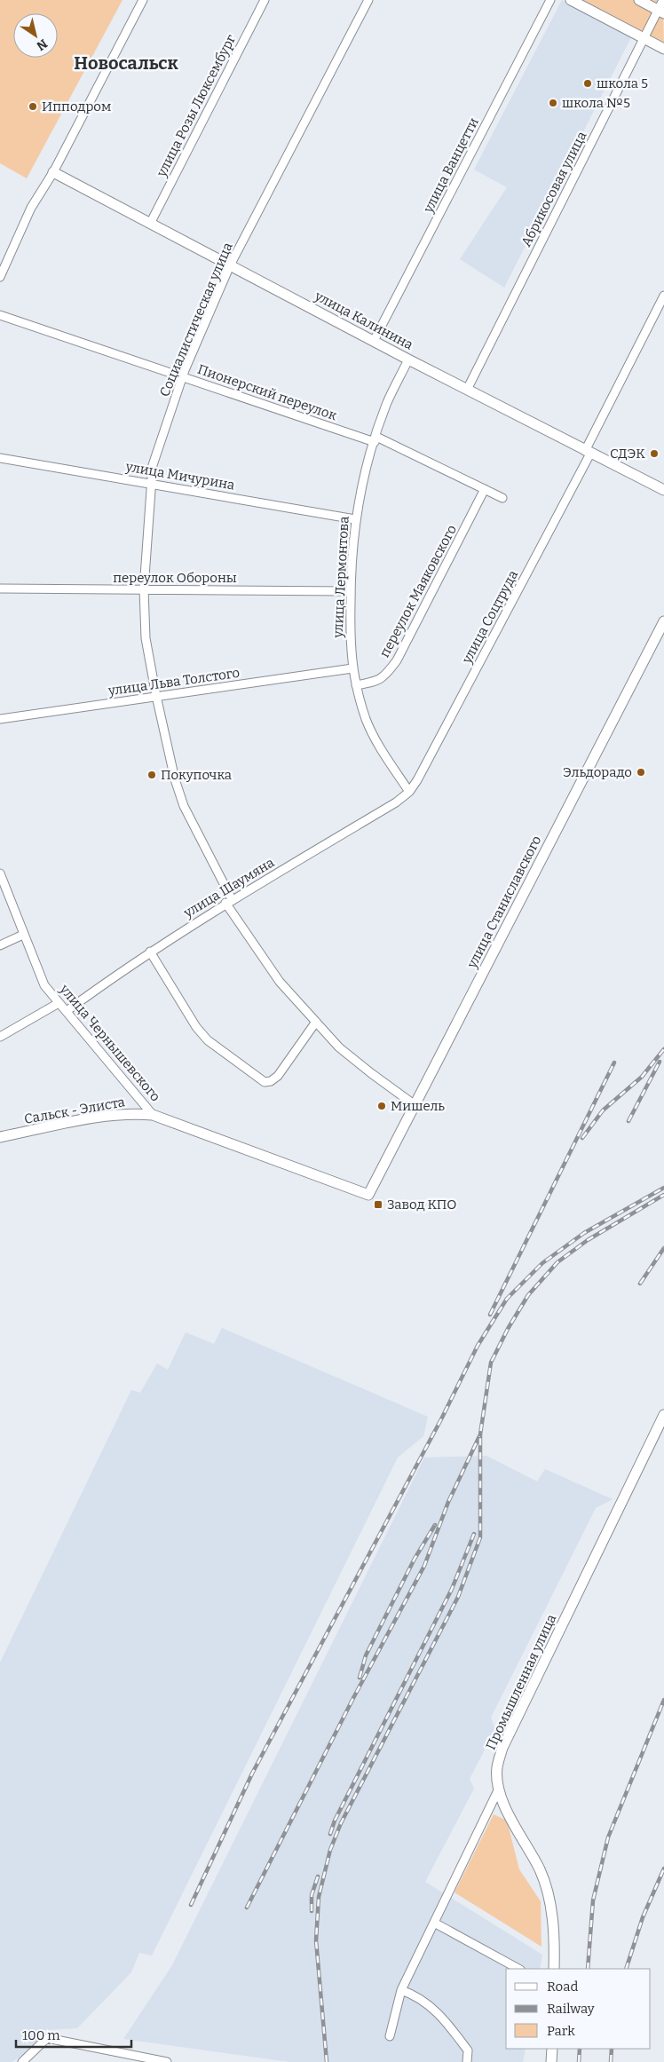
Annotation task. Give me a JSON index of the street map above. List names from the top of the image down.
{
  "streets": {
    "main road": [
      "улица Калинина",
      "улица Станиславского",
      "улица Чернышевского",
      "Сальск - Элиста",
      "Промышленная улица"
    ],
    "street": [
      "улица Розы Люксембург",
      "улица Ванцетти",
      "Абрикосовая улица",
      "Социалистическая улица",
      "Пионерский переулок",
      "улица Мичурина",
      "улица Лермонтова",
      "переулок Обороны",
      "переулок Маяковского",
      "улица Соцтруда",
      "улица Льва Толстого",
      "улица Шаумяна"
    ]
  },
  "crossings": [
    ["улица Розы Люксембург", "улица Калинина"],
    ["улица Ванцетти", "улица Калинина"],
    ["Абрикосовая улица", "улица Калинина"],
    ["Социалистическая улица", "улица Калинина"],
    ["Социалистическая улица", "Пионерский переулок"],
    ["Социалистическая улица", "улица Мичурина"],
    ["Социалистическая улица", "переулок Обороны"],
    ["Социалистическая улица", "улица Льва Толстого"],
    ["Социалистическая улица", "улица Шаумяна"],
    ["Социалистическая улица", "улица Станиславского"],
    ["улица Калинина", "улица Лермонтова"],
    ["улица Калинина", "улица Соцтруда"],
    ["Пионерский переулок", "улица Лермонтова"],
    ["улица Мичурина", "улица Лермонтова"],
    ["улица Лермонтова", "переулок Обороны"],
    ["улица Лермонтова", "переулок Маяковского"],
    ["улица Лермонтова", "улица Соцтруда"],
    ["улица Лермонтова", "улица Льва Толстого"],
    ["улица Лермонтова", "улица Шаумяна"],
    ["улица Соцтруда", "улица Шаумяна"],
    ["улица Шаумяна", "улица Чернышевского"],
    ["улица Станиславского", "улица Чернышевского"],
    ["улица Чернышевского", "Сальск - Элиста"]
  ],
  "districts": ["Новосальск"],
  "places": {
    "other": [
      "школа 5",
      "школа №5",
      "Ипподром",
      "СДЭК",
      "Эльдорадо",
      "Покупочка",
      "Мишель"
    ],
    "transit": ["Завод КПО"]
  },
  "legend": ["Road", "Railway", "Park"],
  "scale_bar": "100 m",
  "north": "bottom right"
}
